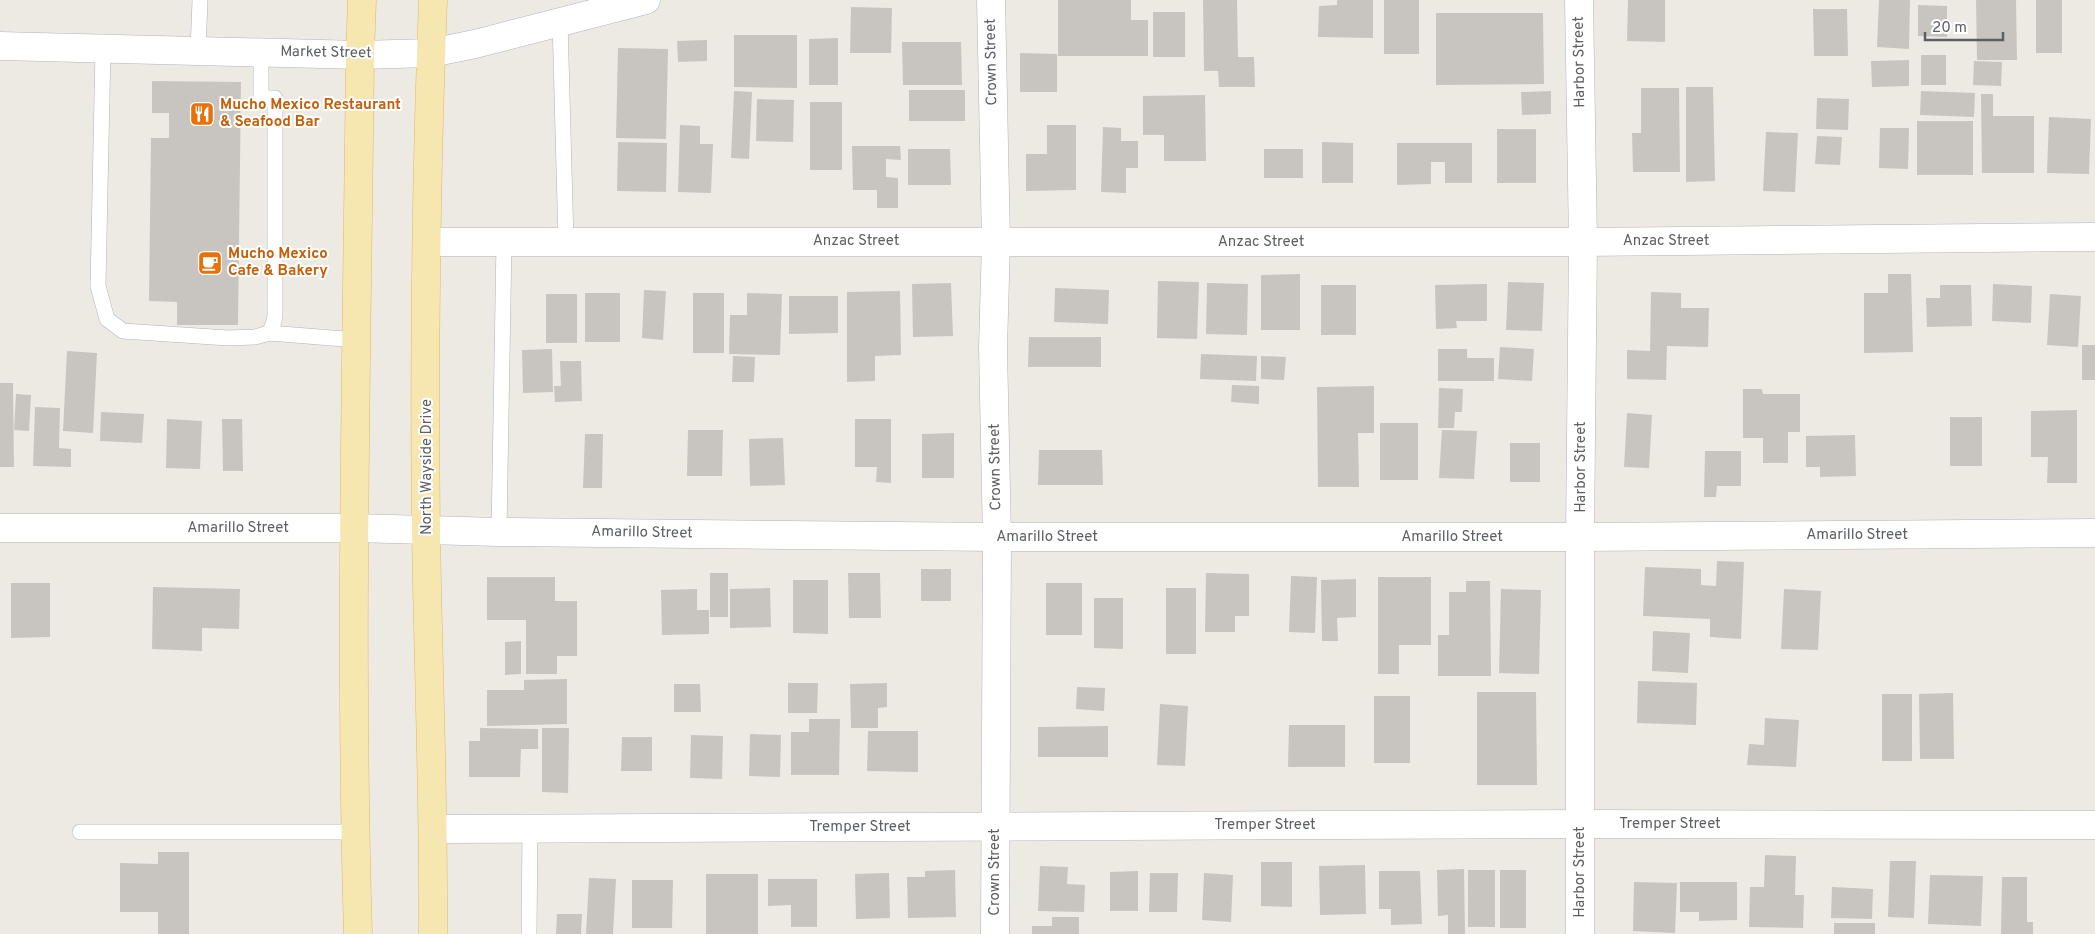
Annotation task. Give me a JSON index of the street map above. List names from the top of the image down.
{
  "streets": {
    "main road": ["North Wayside Drive"],
    "street": [
      "Market Street",
      "Crown Street",
      "Harbor Street",
      "Anzac Street",
      "Amarillo Street",
      "Tremper Street"
    ]
  },
  "crossings": [
    ["Market Street", "North Wayside Drive"],
    ["Crown Street", "Anzac Street"],
    ["Crown Street", "Amarillo Street"],
    ["Crown Street", "Tremper Street"],
    ["Harbor Street", "Anzac Street"],
    ["Harbor Street", "Amarillo Street"],
    ["Harbor Street", "Tremper Street"],
    ["Anzac Street", "North Wayside Drive"],
    ["North Wayside Drive", "Amarillo Street"],
    ["North Wayside Drive", "Tremper Street"]
  ],
  "places": {
    "restaurant": ["Mucho Mexico Restaurant & Seafood Bar"],
    "cafe": ["Mucho Mexico Cafe & Bakery"]
  },
  "scale_bar": "20 m"
}
